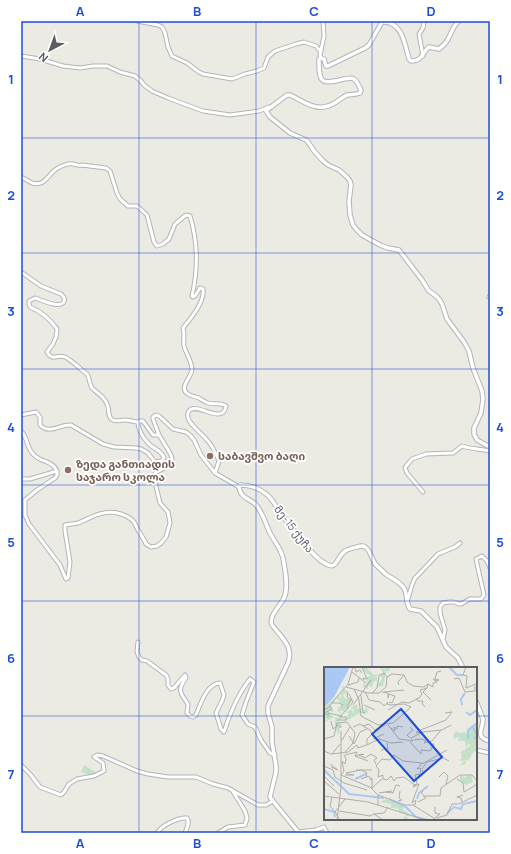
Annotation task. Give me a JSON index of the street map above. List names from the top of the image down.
{
  "streets": {
    "street": ["მე-15 ქუჩა"]
  },
  "places": ["საბავშვო ბაღი", "ზედა განთიადის საჯარო სკოლა"],
  "north": "bottom left",
  "grid": {
    "columns": [
      "A",
      "B",
      "C",
      "D"
    ],
    "rows": [
      "1",
      "2",
      "3",
      "4",
      "5",
      "6",
      "7"
    ]
  }
}
